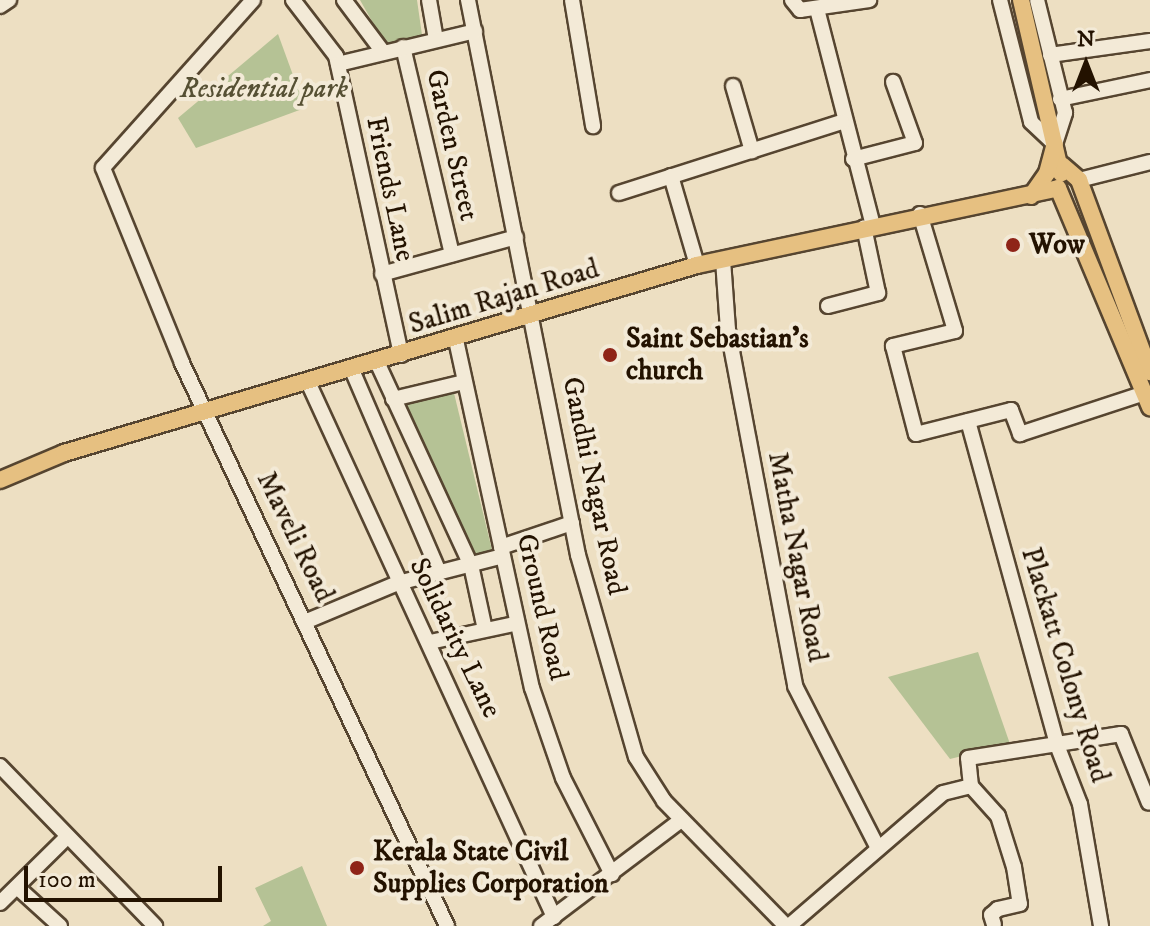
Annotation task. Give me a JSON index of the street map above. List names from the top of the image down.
{
  "streets": {
    "main road": ["Salim Rajan Road"],
    "street": [
      "Garden Street",
      "Friends Lane",
      "Gandhi Nagar Road",
      "Maveli Road",
      "Matha Nagar Road",
      "Ground Road",
      "Solidarity Lane",
      "Plackatt Colony Road"
    ]
  },
  "crossings": [
    ["Friends Lane", "Salim Rajan Road"],
    ["Salim Rajan Road", "Gandhi Nagar Road"],
    ["Salim Rajan Road", "Maveli Road"],
    ["Salim Rajan Road", "Matha Nagar Road"],
    ["Salim Rajan Road", "Ground Road"],
    ["Salim Rajan Road", "Solidarity Lane"]
  ],
  "parks": ["Residential park"],
  "places": ["Wow", "Saint Sebastian's church", "Kerala State Civil Supplies Corporation"],
  "scale_bar": "100 m",
  "north": "top"
}
